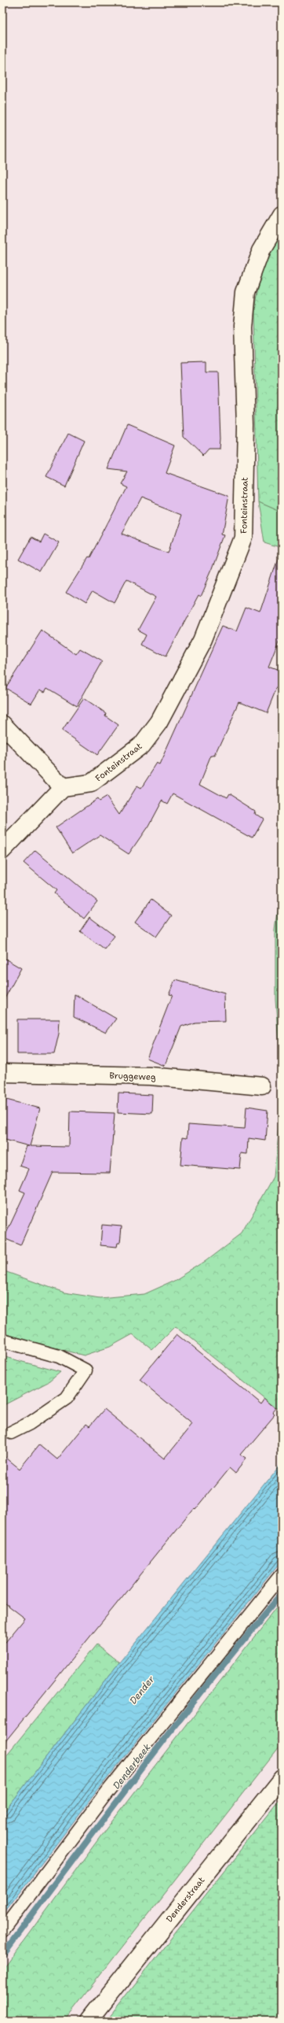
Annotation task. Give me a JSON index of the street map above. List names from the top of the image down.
{
  "streets": {
    "street": ["Fonteinstraat", "Bruggeweg", "Denderstraat"]
  },
  "water": ["Dender", "Denderbeek"]
}
